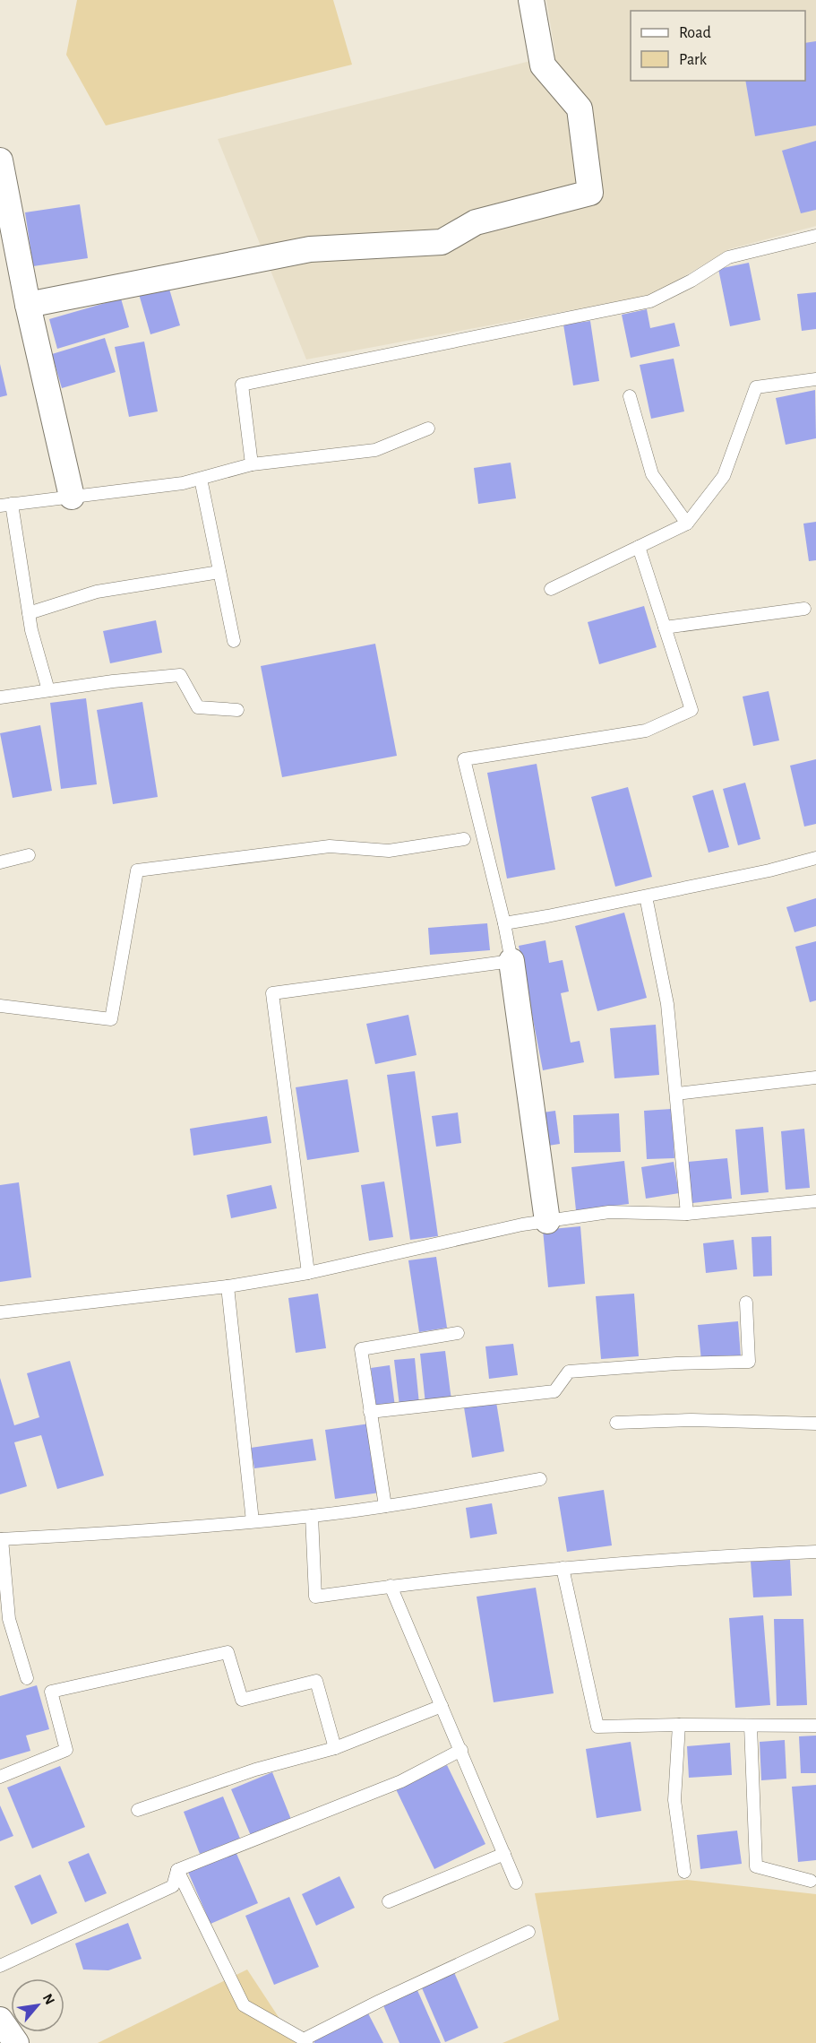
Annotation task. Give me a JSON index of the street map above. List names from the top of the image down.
{
  "legend": ["Road", "Park"],
  "north": "top right"
}
